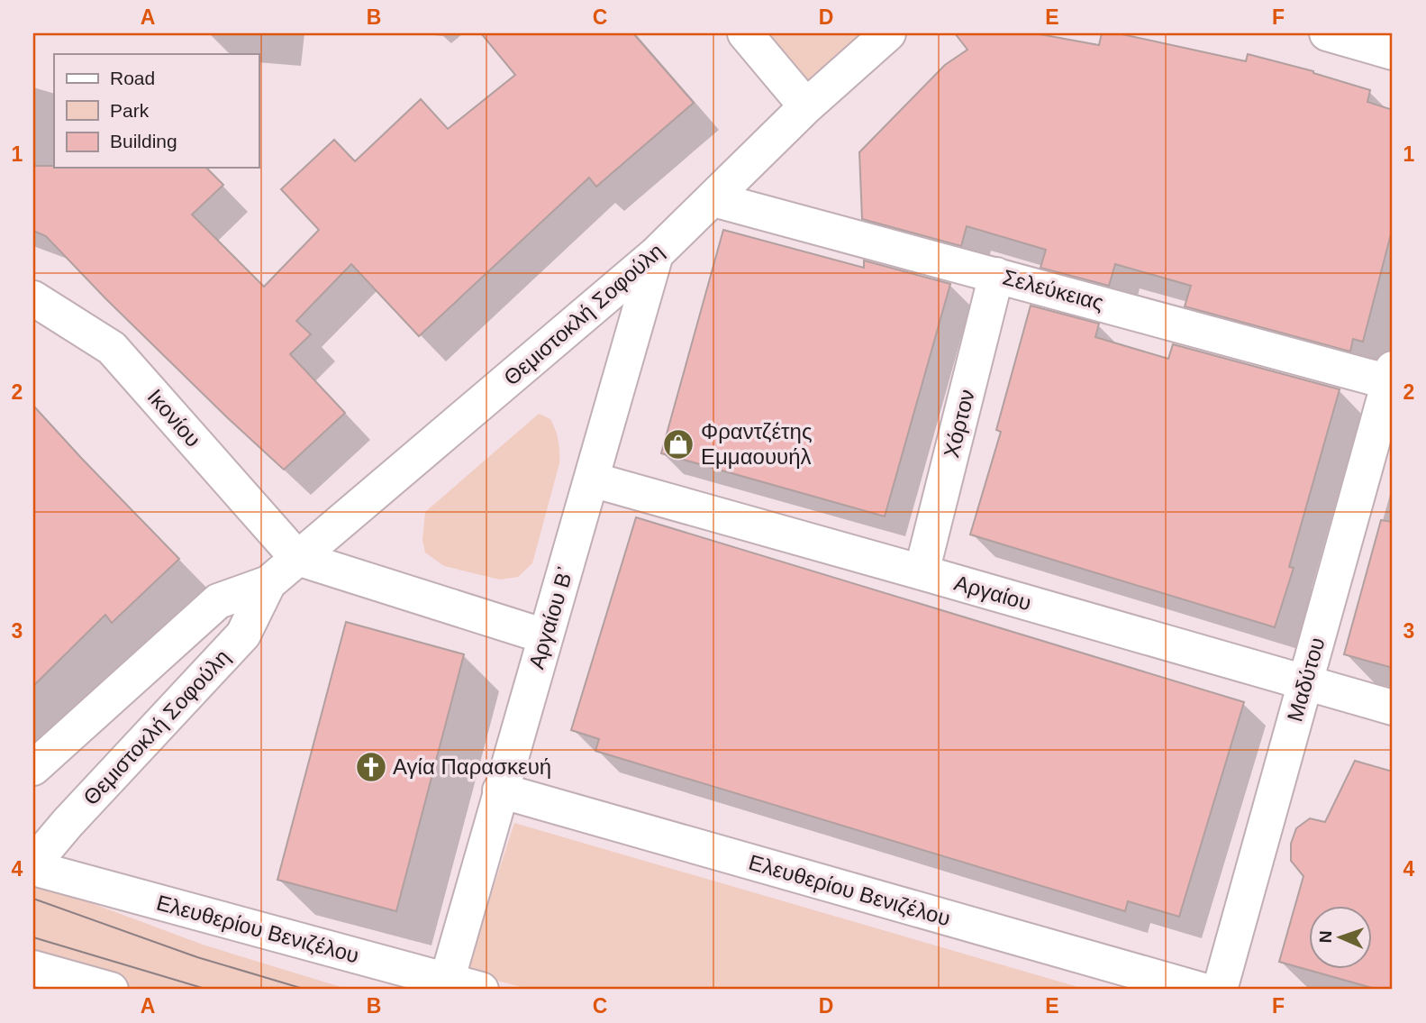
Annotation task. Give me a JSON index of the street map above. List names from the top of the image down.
{
  "streets": {
    "street": [
      "Σελεύκειας",
      "Θεμιστοκλή Σοφούλη",
      "Ικονίου",
      "Χόρτον",
      "Αργαίου",
      "Αργαίου Β᾽",
      "Μαδύτου",
      "Ελευθερίου Βενιζέλου"
    ]
  },
  "crossings": [
    ["Σελεύκειας", "Θεμιστοκλή Σοφούλη"],
    ["Σελεύκειας", "Χόρτον"],
    ["Σελεύκειας", "Μαδύτου"],
    ["Θεμιστοκλή Σοφούλη", "Ικονίου"],
    ["Θεμιστοκλή Σοφούλη", "Αργαίου Β᾽"],
    ["Χόρτον", "Αργαίου"],
    ["Αργαίου", "Αργαίου Β᾽"],
    ["Αργαίου", "Μαδύτου"],
    ["Αργαίου Β᾽", "Ελευθερίου Βενιζέλου"]
  ],
  "places": {
    "shop": ["Φραντζέτης Εμμαουυήλ"],
    "church": ["Αγία Παρασκευή"]
  },
  "legend": ["Road", "Park", "Building"],
  "north": "left",
  "grid": {
    "columns": [
      "A",
      "B",
      "C",
      "D",
      "E",
      "F"
    ],
    "rows": [
      "1",
      "2",
      "3",
      "4"
    ]
  }
}
